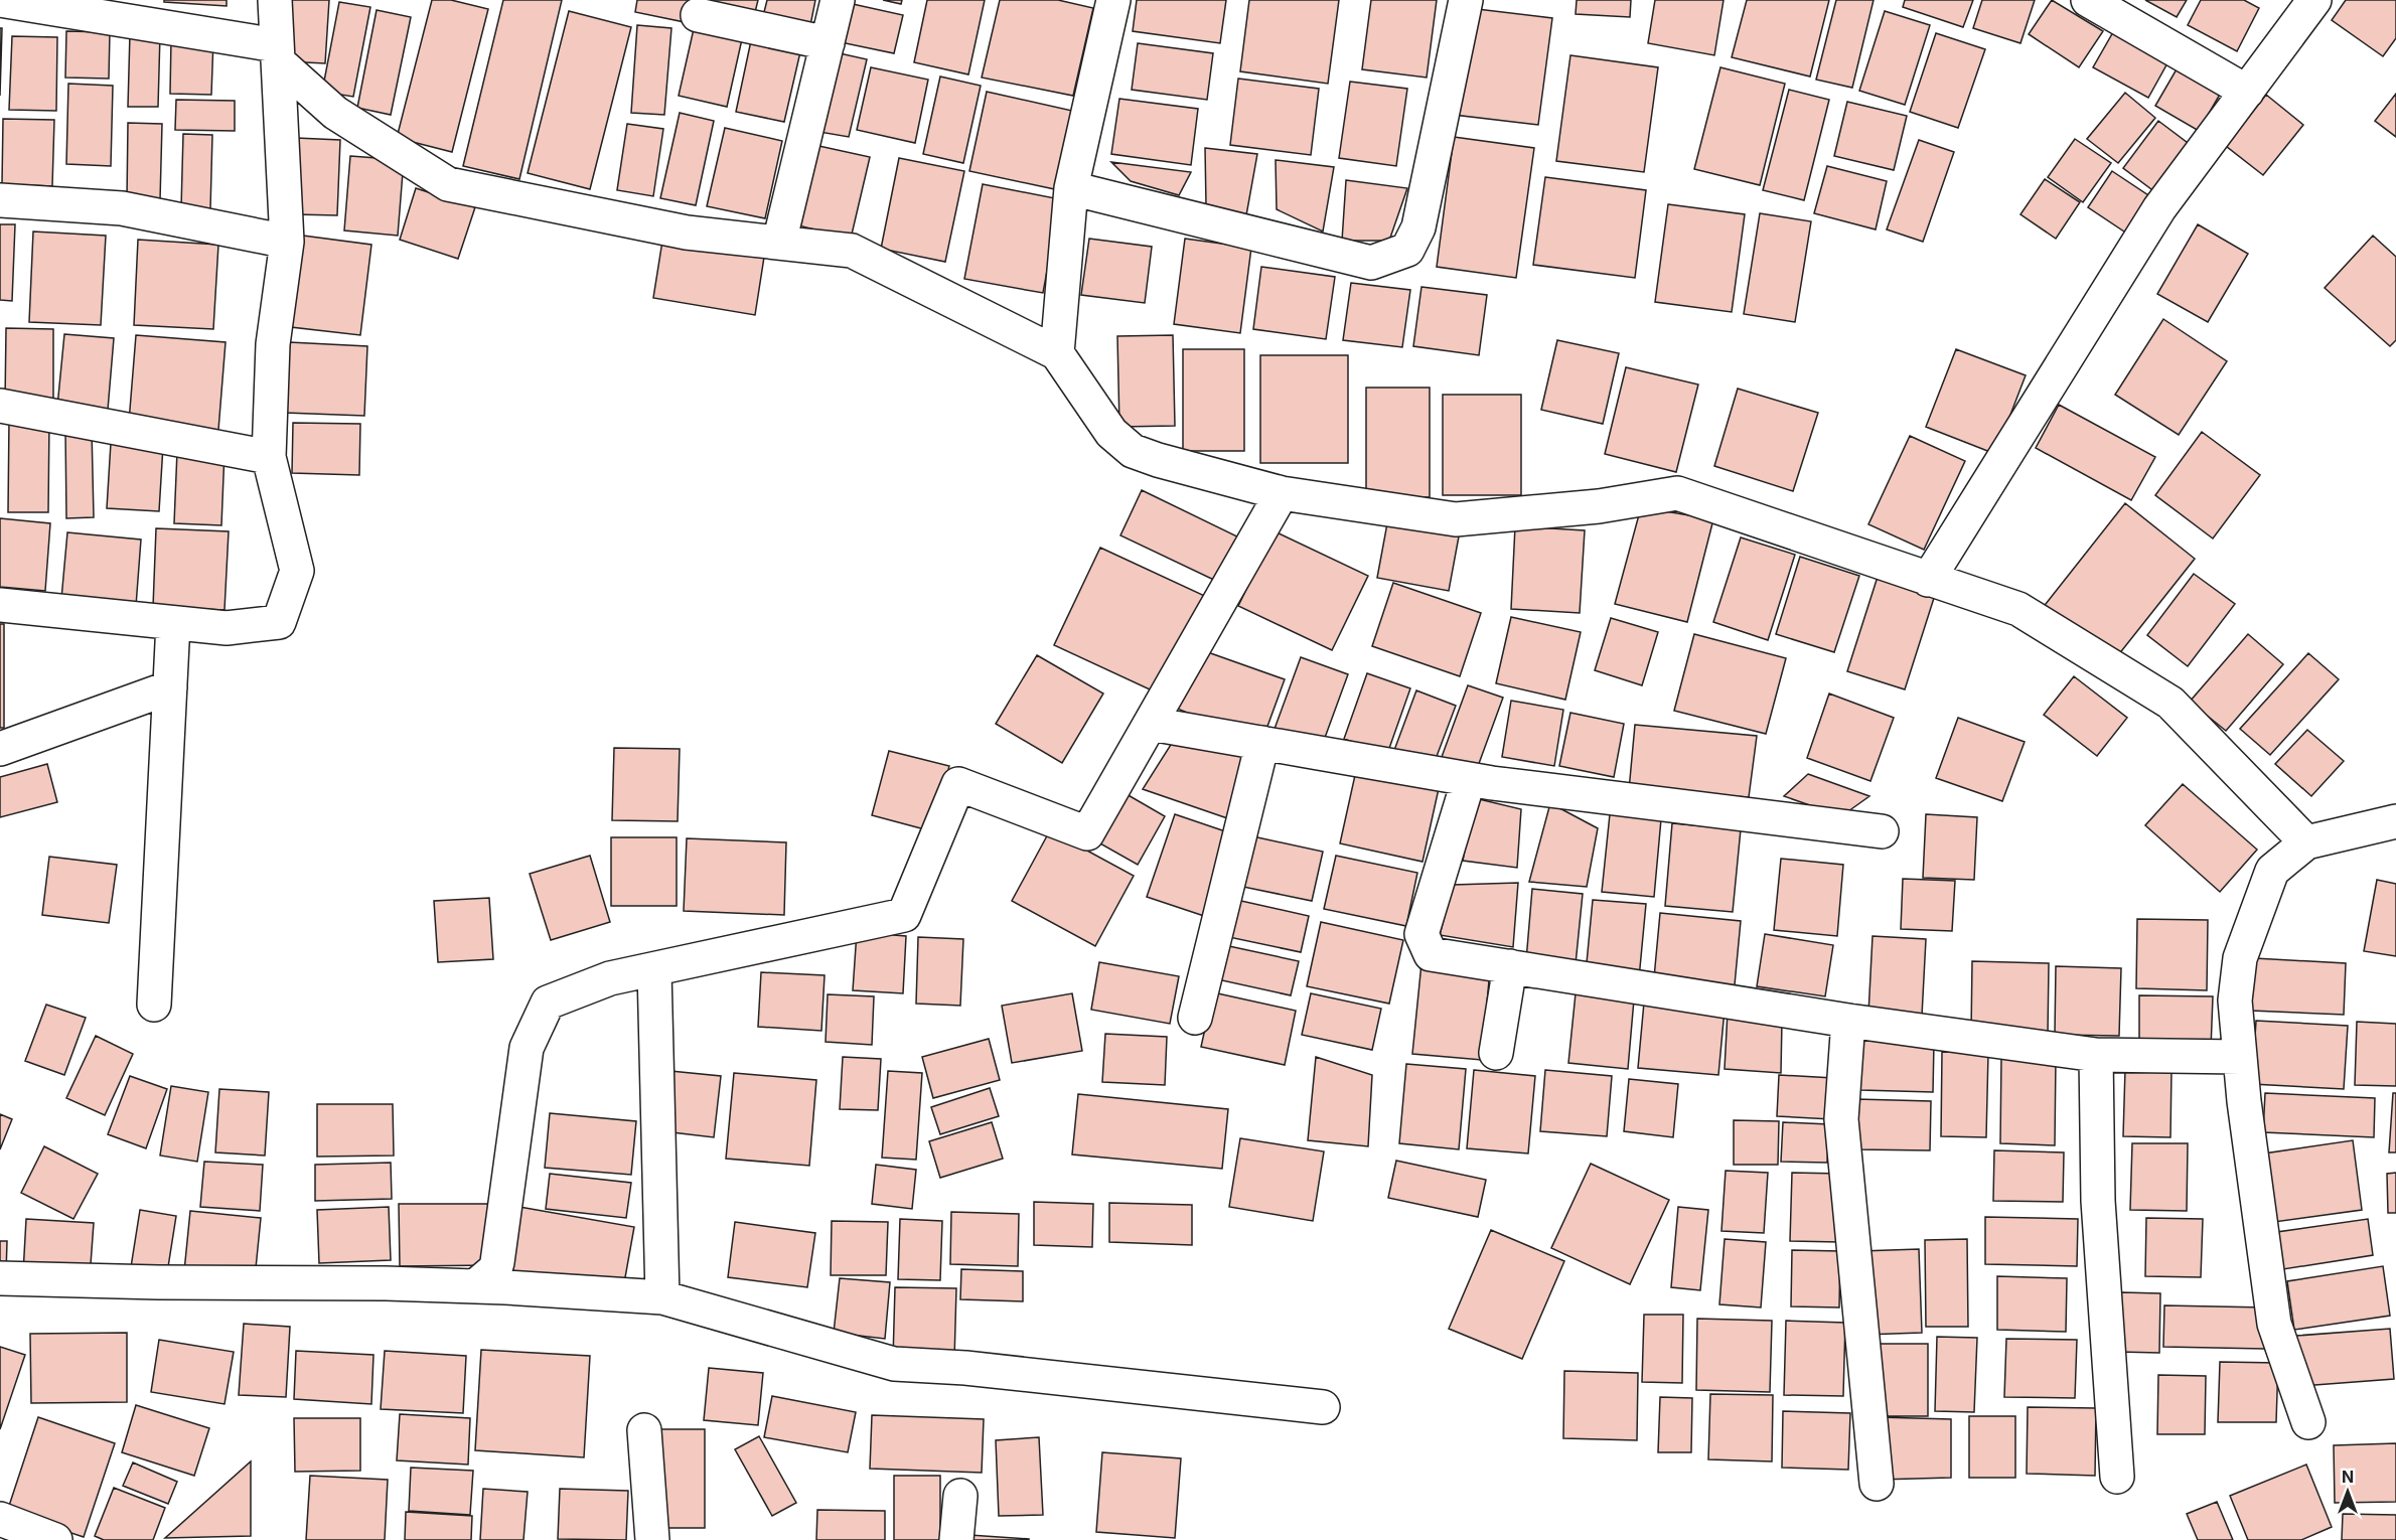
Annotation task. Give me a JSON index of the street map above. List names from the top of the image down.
{
  "north": "top"
}
